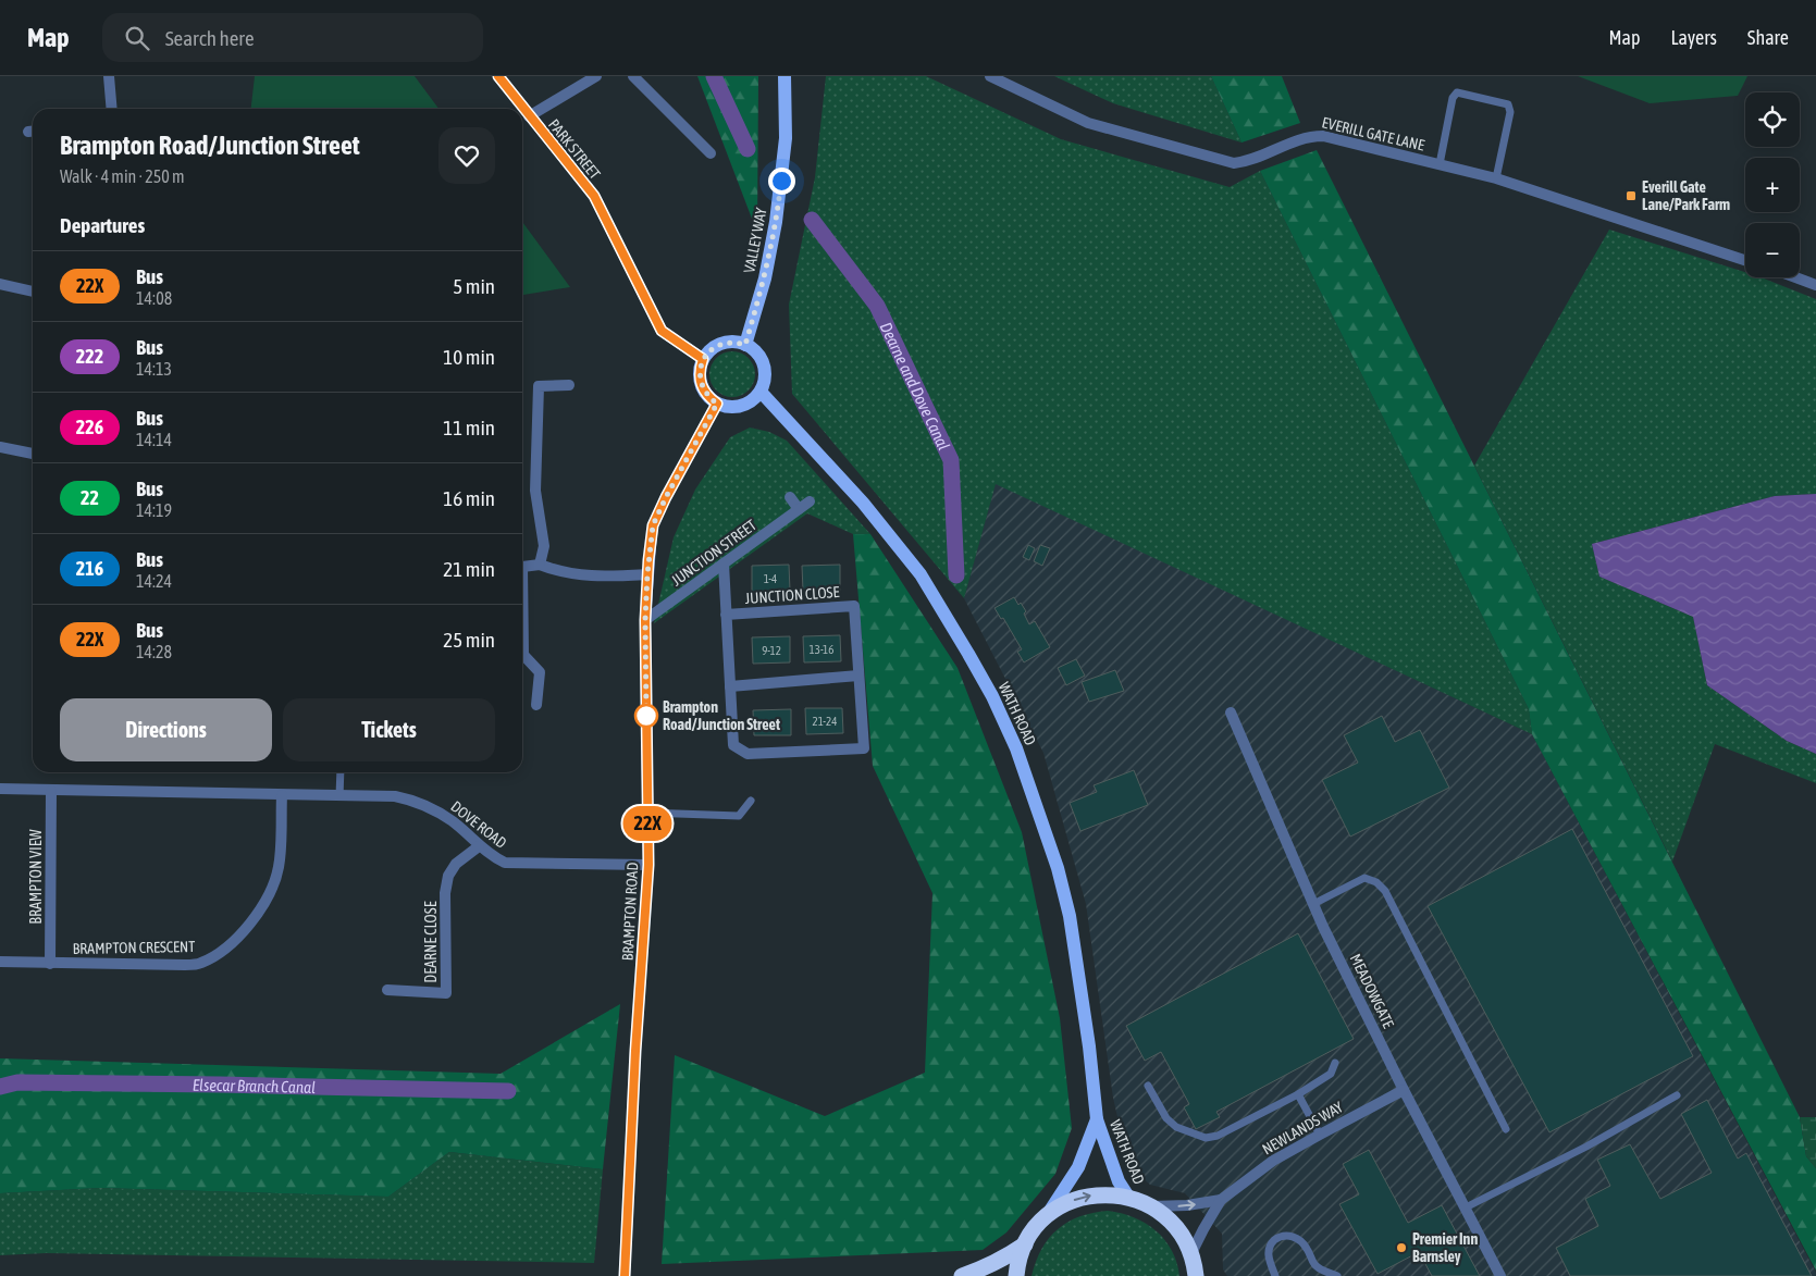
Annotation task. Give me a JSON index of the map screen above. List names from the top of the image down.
{
  "streets": {
    "main road": [
      "PARK STREET",
      "VALLEY WAY",
      "WATH ROAD",
      "BRAMPTON ROAD"
    ],
    "street": [
      "EVERILL GATE LANE",
      "JUNCTION STREET",
      "JUNCTION CLOSE",
      "DOVE ROAD",
      "BRAMPTON VIEW",
      "DEARNE CLOSE",
      "BRAMPTON CRESCENT",
      "MEADOWGATE",
      "NEWLANDS WAY"
    ]
  },
  "crossings": [
    ["PARK STREET", "VALLEY WAY"],
    ["PARK STREET", "WATH ROAD"],
    ["PARK STREET", "BRAMPTON ROAD"],
    ["VALLEY WAY", "WATH ROAD"],
    ["VALLEY WAY", "BRAMPTON ROAD"],
    ["JUNCTION STREET", "JUNCTION CLOSE"],
    ["JUNCTION STREET", "BRAMPTON ROAD"],
    ["WATH ROAD", "BRAMPTON ROAD"],
    ["DOVE ROAD", "BRAMPTON VIEW"],
    ["DOVE ROAD", "BRAMPTON ROAD"],
    ["DOVE ROAD", "DEARNE CLOSE"],
    ["DOVE ROAD", "BRAMPTON CRESCENT"],
    ["BRAMPTON VIEW", "BRAMPTON CRESCENT"],
    ["MEADOWGATE", "NEWLANDS WAY"]
  ],
  "water": ["Dearne and Dove Canal", "Elsecar Branch Canal"],
  "places": {
    "transit": ["Everill Gate Lane/Park Farm"],
    "other": ["Brampton Road/Junction Street", "Premier Inn Barnsley"]
  },
  "lines": ["bus line 22X"],
  "house_numbers": [
    "1-4",
    "13-16",
    "9-12",
    "21-24"
  ],
  "page": {
    "header": "Map",
    "search": "Search here",
    "nav": ["Map", "Layers", "Share"],
    "on_map": "22X",
    "map_buttons": ["+", "−"],
    "heading": [
      ["Brampton Road/Junction Street", "Walk · 4 min · 250 m"],
      "Departures"
    ],
    "list": [
      {
        "mark": "22X",
        "name": "Bus",
        "note": "14:08",
        "value": "5 min"
      },
      {
        "mark": "222",
        "name": "Bus",
        "note": "14:13",
        "value": "10 min"
      },
      {
        "mark": "226",
        "name": "Bus",
        "note": "14:14",
        "value": "11 min"
      },
      {
        "mark": "22",
        "name": "Bus",
        "note": "14:19",
        "value": "16 min"
      },
      {
        "mark": "216",
        "name": "Bus",
        "note": "14:24",
        "value": "21 min"
      },
      {
        "mark": "22X",
        "name": "Bus",
        "note": "14:28",
        "value": "25 min"
      }
    ],
    "buttons": ["Directions", "Tickets"]
  }
}
